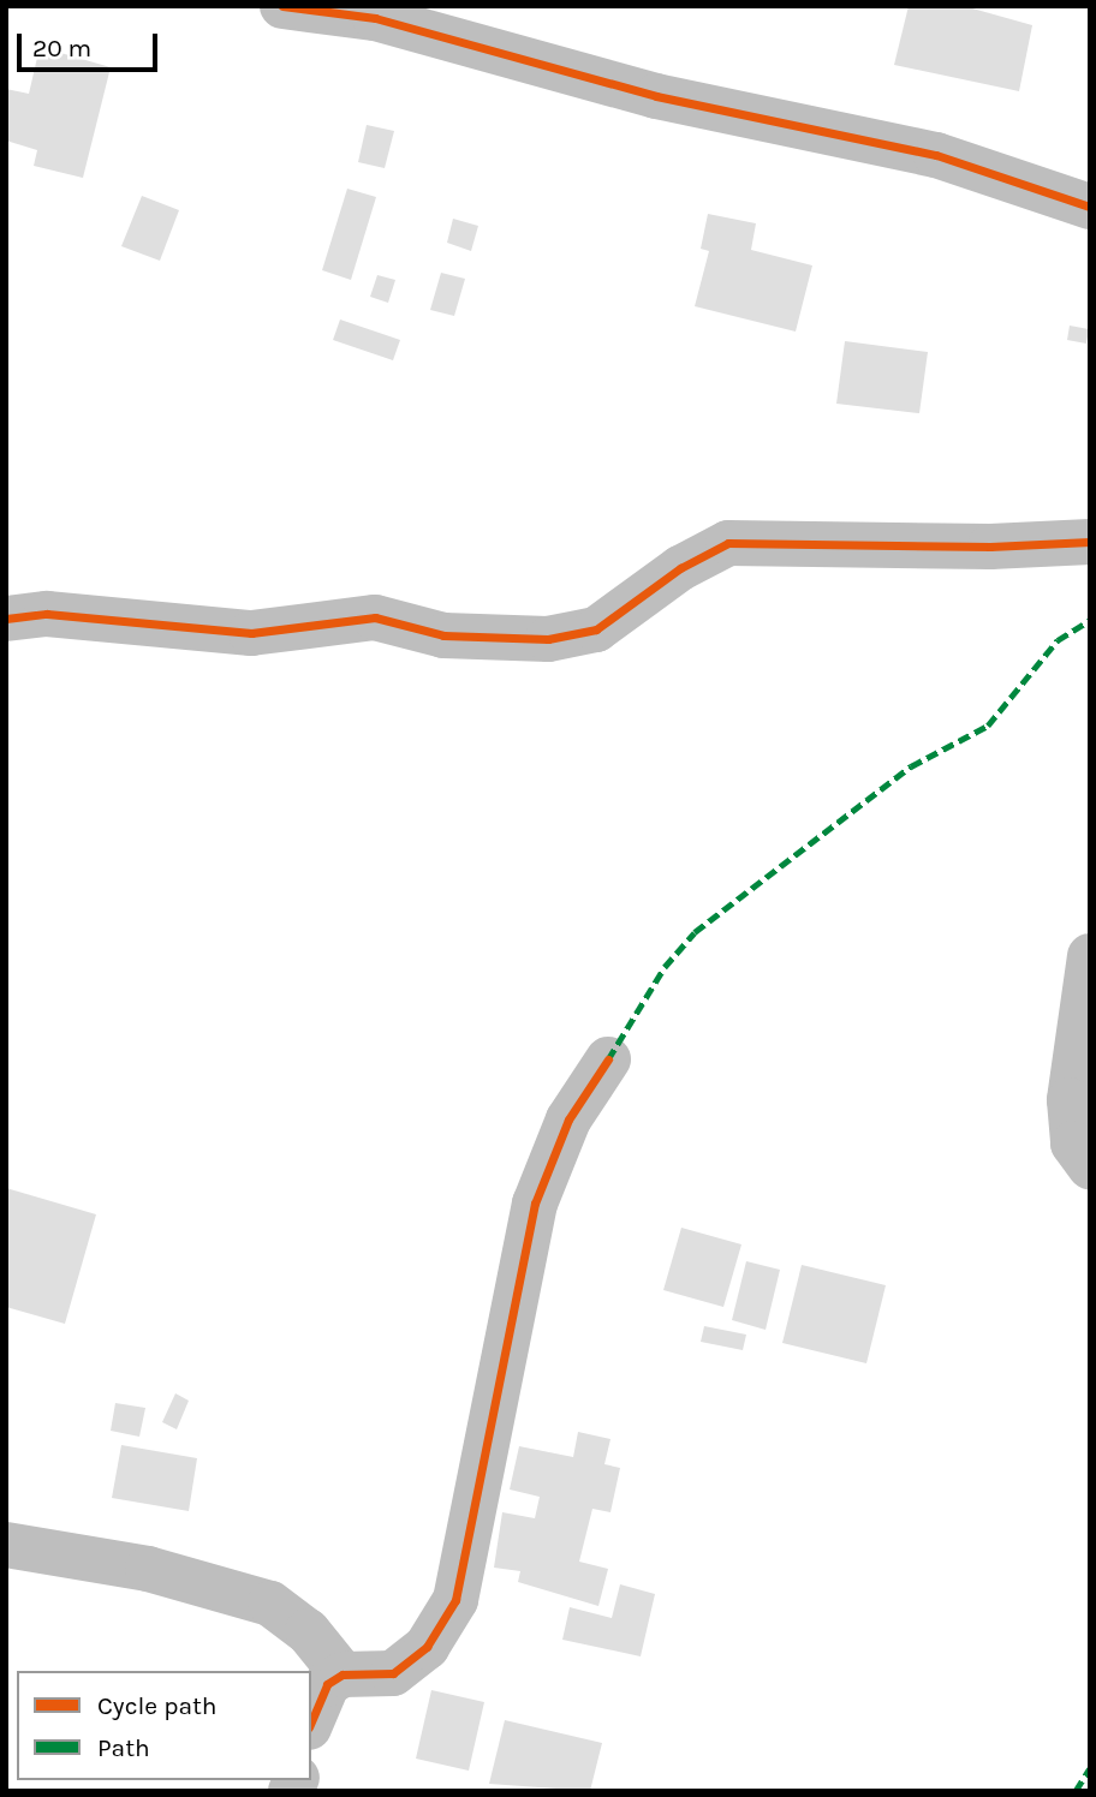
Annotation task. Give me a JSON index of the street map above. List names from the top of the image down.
{
  "legend": ["Cycle path", "Path"],
  "scale_bar": "20 m"
}
